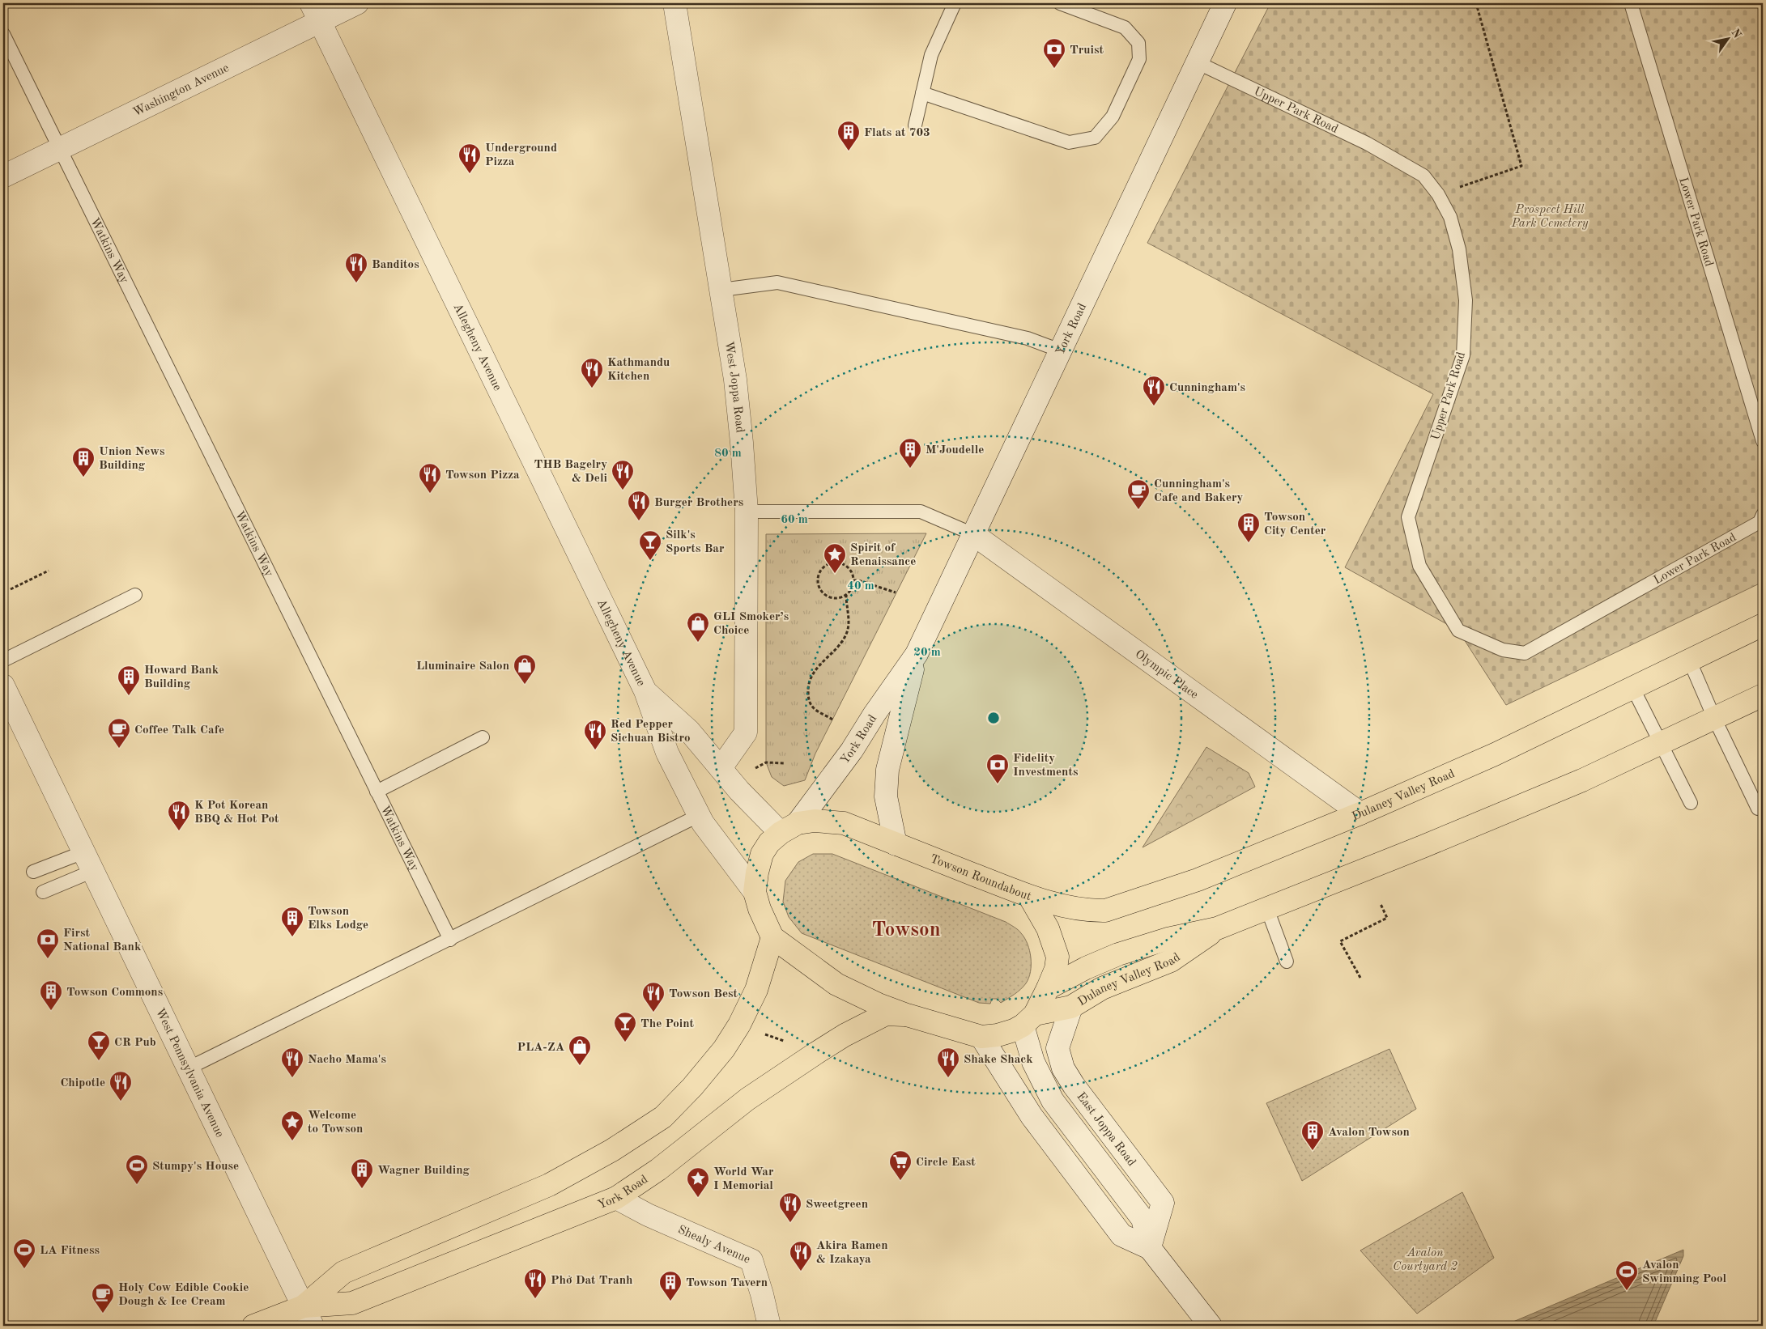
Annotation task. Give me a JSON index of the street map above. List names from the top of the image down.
{
  "streets": {
    "main road": ["York Road", "Dulaney Valley Road", "Towson Roundabout"],
    "street": [
      "Washington Avenue",
      "Allegheny Avenue",
      "West Joppa Road",
      "Olympic Place",
      "West Pennsylvania Avenue",
      "East Joppa Road",
      "Shealy Avenue"
    ],
    "lane": ["Upper Park Road", "Lower Park Road", "Watkins Way"]
  },
  "crossings": [
    ["Washington Avenue", "Watkins Way"],
    ["Washington Avenue", "Allegheny Avenue"],
    ["Upper Park Road", "Lower Park Road"],
    ["Upper Park Road", "York Road"],
    ["York Road", "Allegheny Avenue"],
    ["York Road", "Olympic Place"],
    ["York Road", "Towson Roundabout"],
    ["York Road", "West Pennsylvania Avenue"],
    ["York Road", "Shealy Avenue"],
    ["Allegheny Avenue", "West Joppa Road"],
    ["Allegheny Avenue", "Towson Roundabout"],
    ["Olympic Place", "Dulaney Valley Road"],
    ["Dulaney Valley Road", "Towson Roundabout"],
    ["Dulaney Valley Road", "East Joppa Road"]
  ],
  "districts": ["Towson"],
  "parks": ["Prospect Hill Park Cemetery", "Avalon Courtyard 2"],
  "places": {
    "bank": ["Truist", "Fidelity Investments", "First National Bank"],
    "building": [
      "Flats at 703",
      "M'Joudelle",
      "Union News Building",
      "Towson City Center",
      "Howard Bank Building",
      "Towson Elks Lodge",
      "Towson Commons",
      "Avalon Towson",
      "Wagner Building",
      "Towson Tavern"
    ],
    "restaurant": [
      "Underground Pizza",
      "Banditos",
      "Kathmandu Kitchen",
      "Cunningham's",
      "THB Bagelry & Deli",
      "Towson Pizza",
      "Burger Brothers",
      "Red Pepper Sichuan Bistro",
      "K Pot Korean BBQ & Hot Pot",
      "Towson Best",
      "Nacho Mama's",
      "Shake Shack",
      "Chipotle",
      "Sweetgreen",
      "Akira Ramen & Izakaya",
      "Phở Dat Tranh"
    ],
    "cafe": ["Cunningham's Cafe and Bakery", "Coffee Talk Cafe", "Holy Cow Edible Cookie Dough & Ice Cream"],
    "bar": ["Silk's Sports Bar", "The Point", "CR Pub"],
    "place": ["Spirit of Renaissance", "Welcome to Towson", "World War I Memorial"],
    "shop": ["GLI Smoker’s Choice", "Lluminaire Salon", "PLA-ZA"],
    "supermarket": ["Circle East"],
    "sports": ["Stumpy's House", "LA Fitness", "Avalon Swimming Pool"]
  },
  "north": "top right",
  "rings": [
    "80 m",
    "60 m",
    "40 m",
    "20 m"
  ]
}
